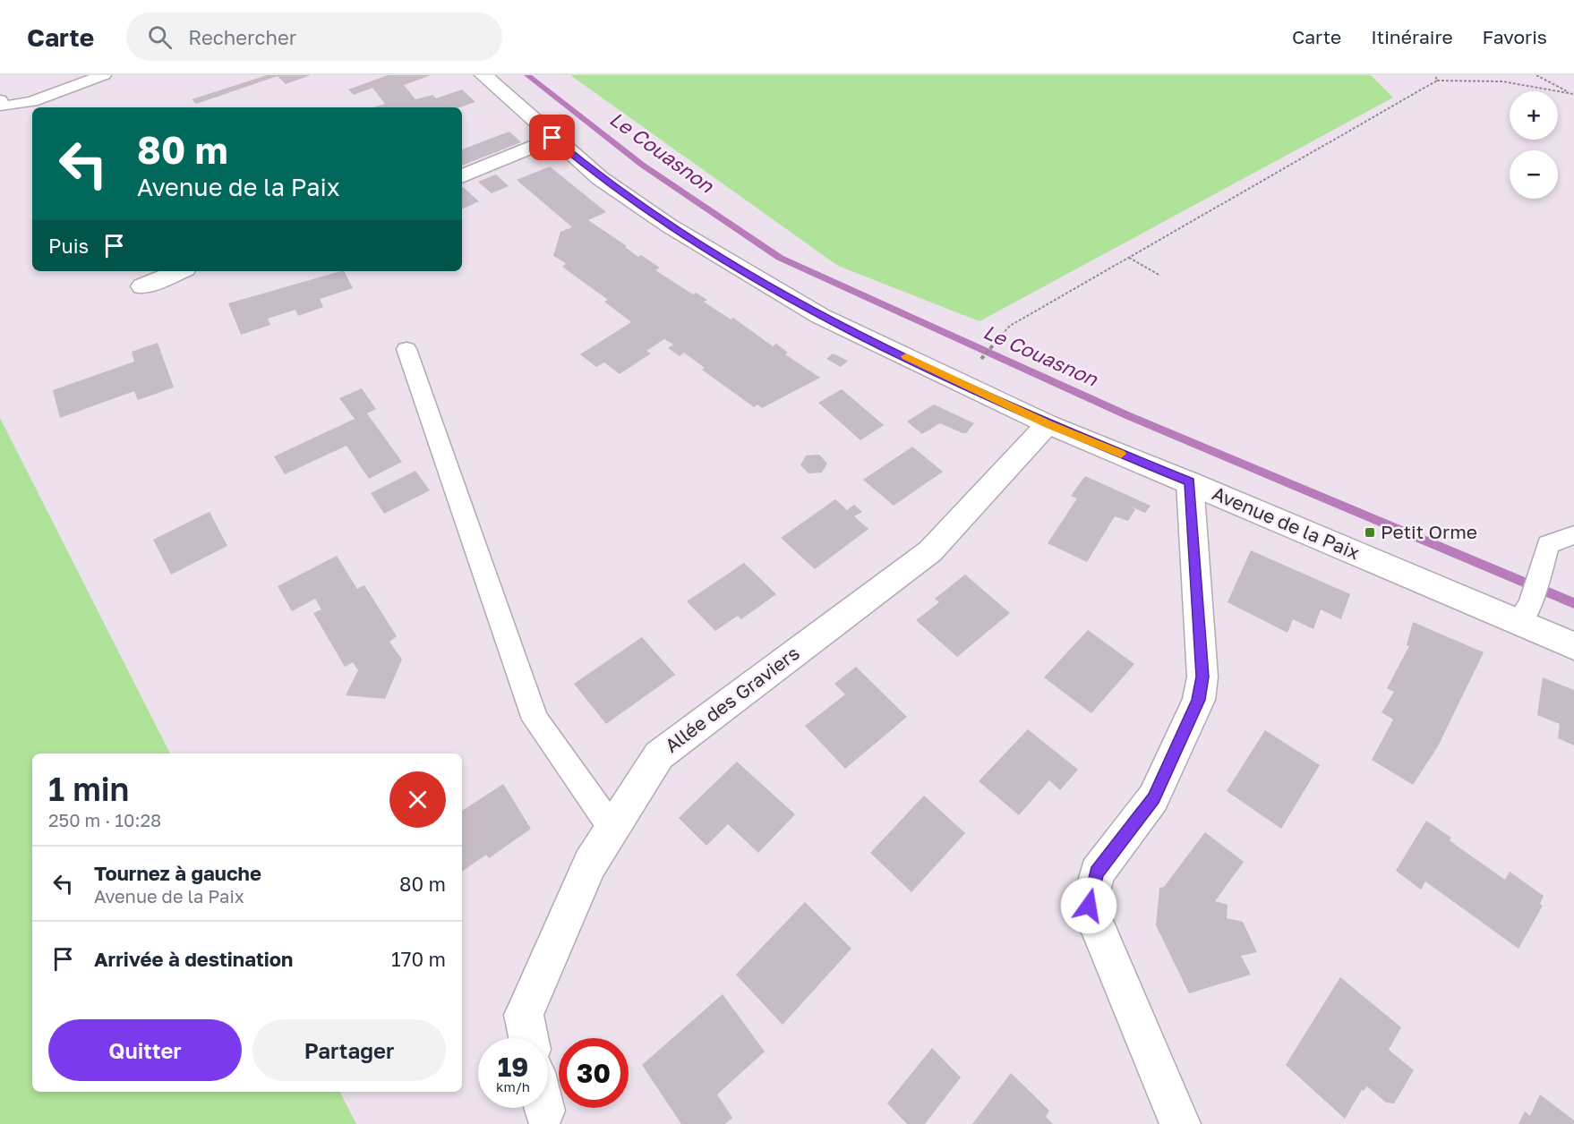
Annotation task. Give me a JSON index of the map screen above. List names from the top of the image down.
{
  "streets": {
    "street": ["Avenue de la Paix", "Allée des Graviers"]
  },
  "crossings": [
    ["Avenue de la Paix", "Allée des Graviers"]
  ],
  "water": ["Le Couasnon"],
  "places": {
    "transit": ["Petit Orme"]
  },
  "page": {
    "header": "Carte",
    "search": "Rechercher",
    "nav": ["Carte", "Itinéraire", "Favoris"],
    "map_buttons": ["+", "−"],
    "turn": ["80 m", "Avenue de la Paix"],
    "then": "Puis",
    "heading": ["1 min", "250 m · 10:28"],
    "list": [
      {
        "name": "Tournez à gauche",
        "note": "Avenue de la Paix",
        "value": "80 m"
      },
      {
        "name": "Arrivée à destination",
        "value": "170 m"
      }
    ],
    "buttons": ["Quitter", "Partager"],
    "speed": "19 km/h",
    "limit": "30"
  }
}
